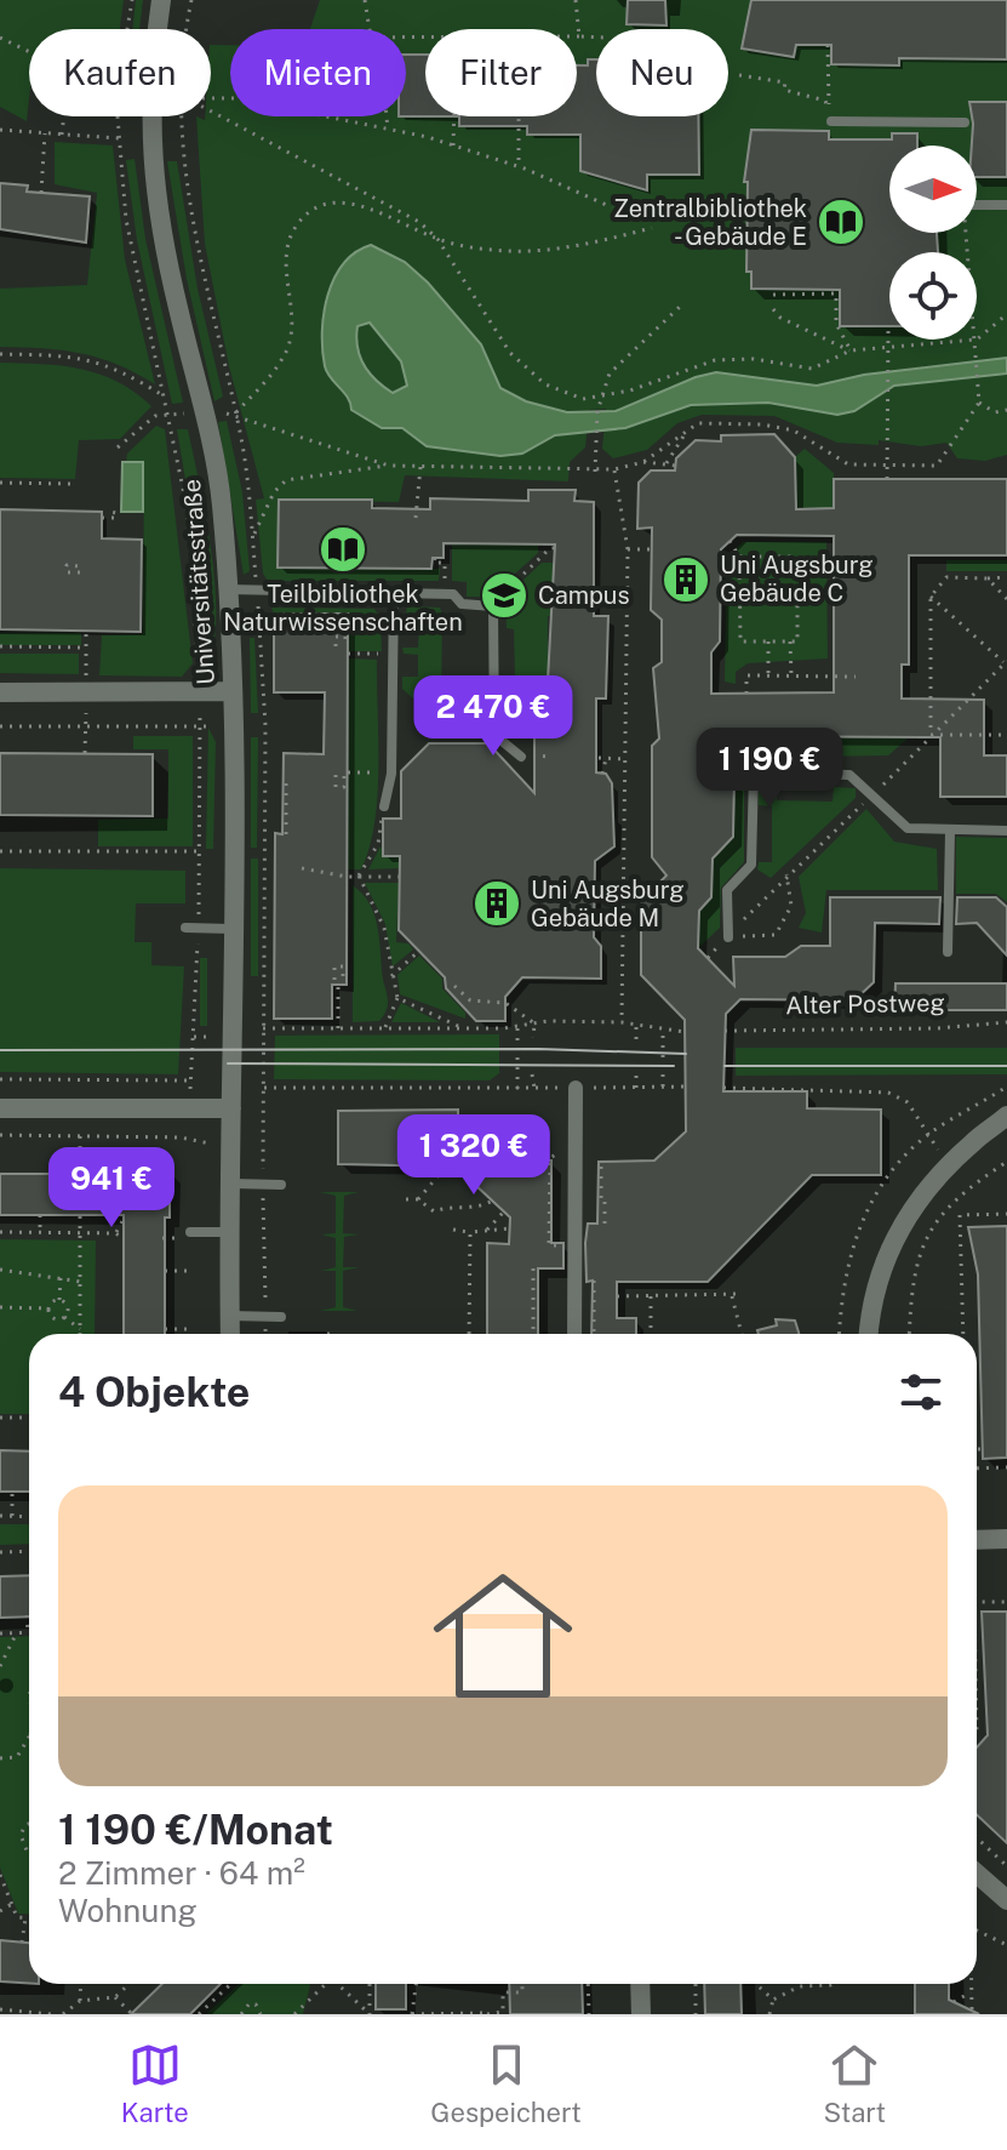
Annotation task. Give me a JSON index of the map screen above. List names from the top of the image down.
{
  "streets": {
    "street": ["Universitätsstraße"],
    "path": ["Alter Postweg"]
  },
  "places": {
    "library": ["Zentralbibliothek - Gebäude E", "Teilbibliothek Naturwissenschaften"],
    "building": ["Uni Augsburg Gebäude C", "Uni Augsburg Gebäude M"],
    "school or university": ["Campus"]
  },
  "north": "right",
  "page": {
    "chip": [
      "Kaufen",
      "Mieten",
      "Filter",
      "Neu"
    ],
    "price": [
      "2 470 €",
      "1 190 €",
      "1 320 €",
      "941 €"
    ],
    "heading": "4 Objekte",
    "list": [
      {
        "name": "1 190 €/Monat",
        "note": "2 Zimmer · 64 m² · Wohnung"
      }
    ],
    "tabs": ["Karte", "Gespeichert", "Start"]
  }
}
